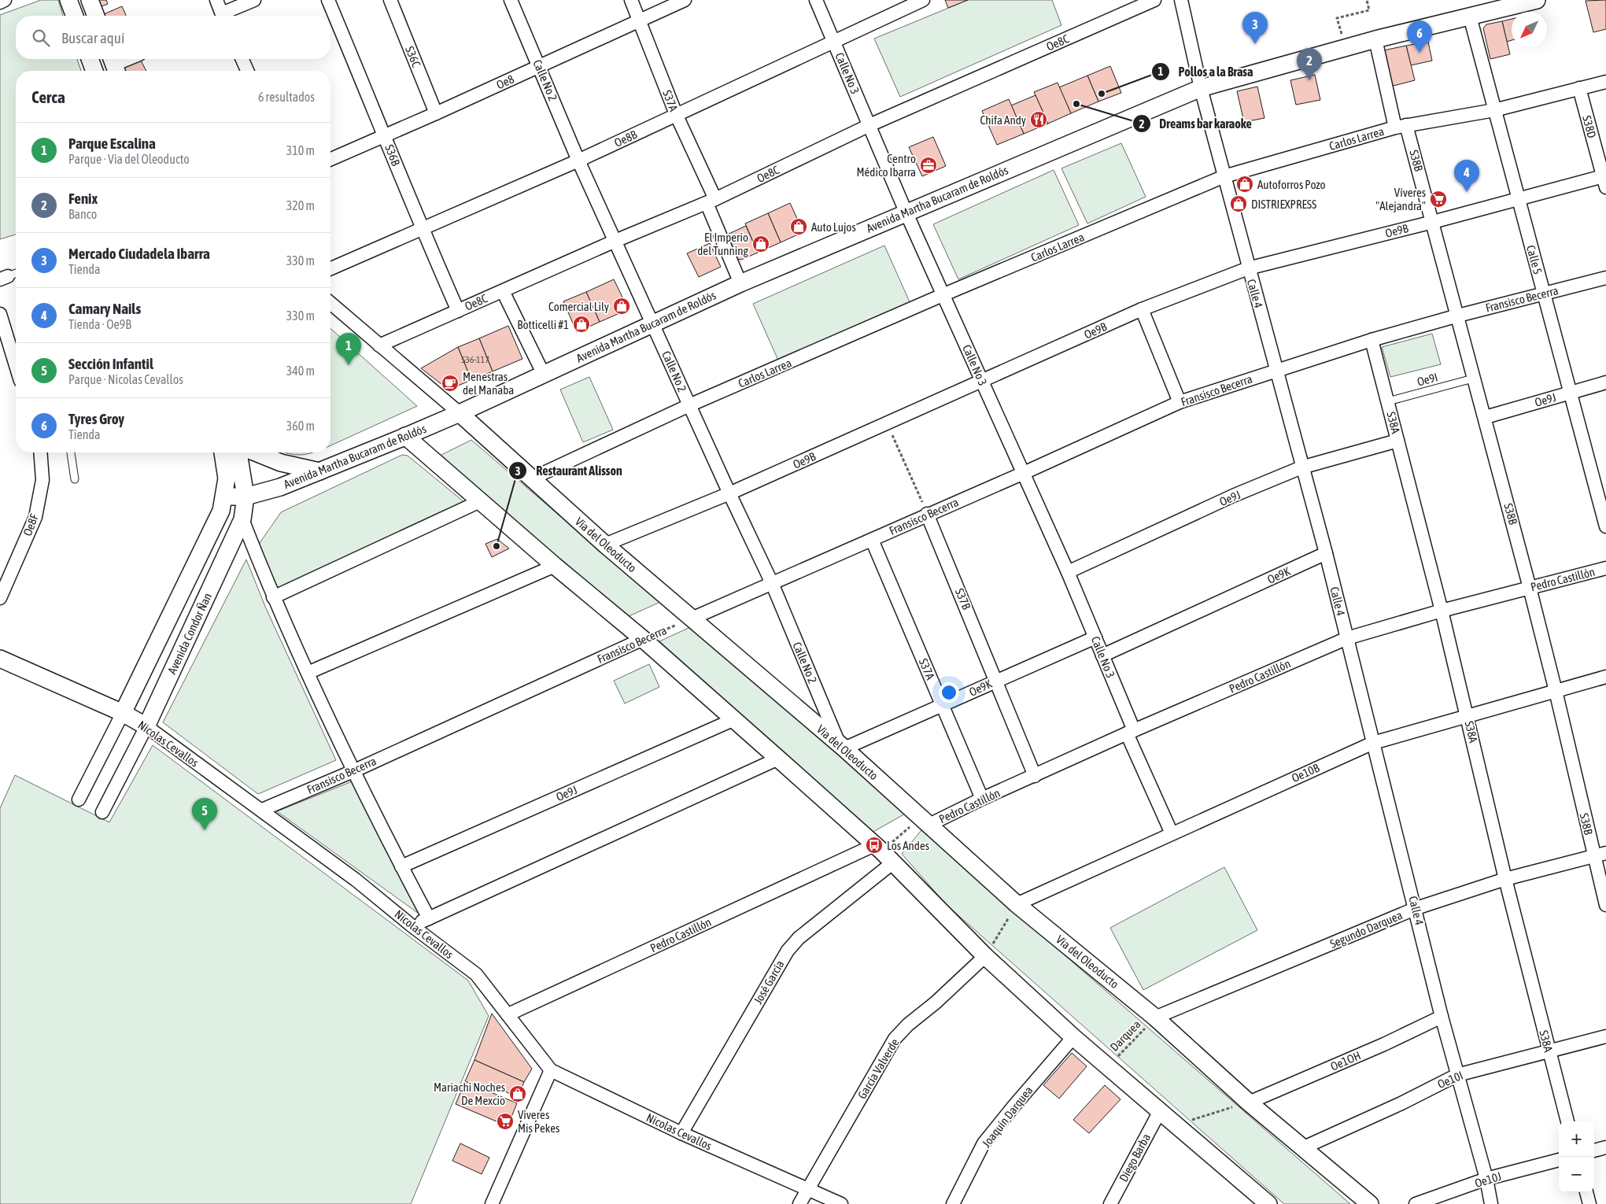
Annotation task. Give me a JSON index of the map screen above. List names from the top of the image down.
{
  "streets": {
    "street": [
      "Oe8C",
      "S36C",
      "Calle No 3",
      "Calle No 2",
      "Oe8",
      "S37A",
      "S38D",
      "Oe8B",
      "Carlos Larrea",
      "S36B",
      "S38B",
      "Avenida Martha Bucaram de Roldós",
      "Oe9B",
      "Calle 5",
      "Calle 4",
      "Fransisco Becerra",
      "Oe9J",
      "S38A",
      "Oe8F",
      "Via del Oleoducto",
      "Oe9K",
      "Pedro Castillón",
      "S37B",
      "Avenida Condor Ñan",
      "Nicolas Cevallos",
      "Oe10B",
      "Segundo Darquea",
      "José García",
      "Oe1OH",
      "García Valverde",
      "Oe10I",
      "Joaquín Darquea",
      "Diego Barba",
      "Oe10J"
    ],
    "lane": ["Oe9I"],
    "path": ["Darquea"]
  },
  "crossings": [
    ["Oe8C", "Calle No 3"],
    ["Oe8C", "Calle No 2"],
    ["Oe8C", "S37A"],
    ["Oe8C", "S36B"],
    ["Oe8C", "Via del Oleoducto"],
    ["S36C", "Oe8"],
    ["Calle No 3", "Oe8B"],
    ["Calle No 3", "Carlos Larrea"],
    ["Calle No 3", "Avenida Martha Bucaram de Roldós"],
    ["Calle No 3", "Oe9B"],
    ["Calle No 3", "Fransisco Becerra"],
    ["Calle No 3", "Oe9J"],
    ["Calle No 3", "Oe9K"],
    ["Calle No 3", "Pedro Castillón"],
    ["Calle No 3", "Oe10B"],
    ["Calle No 2", "Oe8"],
    ["Calle No 2", "Oe8B"],
    ["Calle No 2", "Carlos Larrea"],
    ["Calle No 2", "Avenida Martha Bucaram de Roldós"],
    ["Calle No 2", "Oe9B"],
    ["Calle No 2", "Fransisco Becerra"],
    ["Calle No 2", "Via del Oleoducto"],
    ["Calle No 2", "Oe9K"],
    ["Oe8", "S37A"],
    ["Oe8", "S36B"],
    ["S37A", "Oe8B"],
    ["S37A", "Avenida Martha Bucaram de Roldós"],
    ["S37A", "Fransisco Becerra"],
    ["S37A", "Oe9K"],
    ["S37A", "Pedro Castillón"],
    ["S38D", "Carlos Larrea"],
    ["S38D", "Oe9B"],
    ["Oe8B", "S36B"],
    ["Carlos Larrea", "S38B"],
    ["Carlos Larrea", "Calle 5"],
    ["Carlos Larrea", "Calle 4"],
    ["Carlos Larrea", "Via del Oleoducto"],
    ["S38B", "Avenida Martha Bucaram de Roldós"],
    ["S38B", "Oe9B"],
    ["S38B", "Fransisco Becerra"],
    ["S38B", "Oe9I"],
    ["S38B", "Oe9J"],
    ["S38B", "Pedro Castillón"],
    ["S38B", "Oe10B"],
    ["S38B", "Segundo Darquea"],
    ["Avenida Martha Bucaram de Roldós", "Calle 5"],
    ["Avenida Martha Bucaram de Roldós", "Calle 4"],
    ["Avenida Martha Bucaram de Roldós", "Via del Oleoducto"],
    ["Avenida Martha Bucaram de Roldós", "Avenida Condor Ñan"],
    ["Oe9B", "Calle 5"],
    ["Oe9B", "Calle 4"],
    ["Oe9B", "Via del Oleoducto"],
    ["Calle 5", "Fransisco Becerra"],
    ["Calle 5", "Oe9J"],
    ["Calle 4", "Fransisco Becerra"],
    ["Calle 4", "Oe9J"],
    ["Calle 4", "Oe9K"],
    ["Calle 4", "Pedro Castillón"],
    ["Calle 4", "Oe10B"],
    ["Calle 4", "Segundo Darquea"],
    ["Calle 4", "Oe1OH"],
    ["Calle 4", "Oe10I"],
    ["Calle 4", "Oe10J"],
    ["Fransisco Becerra", "S38A"],
    ["Fransisco Becerra", "Via del Oleoducto"],
    ["Fransisco Becerra", "S37B"],
    ["Fransisco Becerra", "Nicolas Cevallos"],
    ["Oe9I", "S38A"],
    ["Oe9J", "S38A"],
    ["S38A", "Pedro Castillón"],
    ["S38A", "Oe10B"],
    ["S38A", "Segundo Darquea"],
    ["S38A", "Oe10I"],
    ["Via del Oleoducto", "Oe9K"],
    ["Via del Oleoducto", "Pedro Castillón"],
    ["Via del Oleoducto", "Oe10B"],
    ["Via del Oleoducto", "Segundo Darquea"],
    ["Via del Oleoducto", "Darquea"],
    ["Via del Oleoducto", "Oe1OH"],
    ["Via del Oleoducto", "Oe10I"],
    ["Oe9K", "S37B"],
    ["Pedro Castillón", "S37B"],
    ["Pedro Castillón", "Nicolas Cevallos"],
    ["Pedro Castillón", "José García"],
    ["Avenida Condor Ñan", "Nicolas Cevallos"],
    ["Nicolas Cevallos", "José García"],
    ["Nicolas Cevallos", "García Valverde"],
    ["Segundo Darquea", "Darquea"]
  ],
  "places": {
    "other": ["Pollos a la Brasa", "Dreams bar karaoke", "Restaurant Alisson"],
    "restaurant": ["Chifa Andy"],
    "office": ["Centro Médico Ibarra"],
    "shop": [
      "Autoforros Pozo",
      "DISTRIEXPRESS",
      "Auto Lujos",
      "El Imperio del Tunning",
      "Comercial Lily",
      "Botticelli #1",
      "Mariachi Noches De Mexcio"
    ],
    "supermarket": ["Víveres \"Alejandra\"", "Viveres Mis Pekes"],
    "cafe": ["Menestras del Manaba"],
    "bus stop": ["Los Andes"]
  },
  "house_numbers": ["S36-117"],
  "north": "bottom left",
  "page": {
    "pins": [
      "3",
      "6",
      "2",
      "4",
      "1",
      "5"
    ],
    "search": "Buscar aquí",
    "heading": ["Cerca", "6 resultados"],
    "list": [
      {
        "mark": "1",
        "name": "Parque Escalina",
        "note": "Parque · Via del Oleoducto",
        "value": "310 m"
      },
      {
        "mark": "2",
        "name": "Fenix",
        "note": "Banco",
        "value": "320 m"
      },
      {
        "mark": "3",
        "name": "Mercado Ciudadela Ibarra",
        "note": "Tienda",
        "value": "330 m"
      },
      {
        "mark": "4",
        "name": "Camary Nails",
        "note": "Tienda · Oe9B",
        "value": "330 m"
      },
      {
        "mark": "5",
        "name": "Sección Infantil",
        "note": "Parque · Nicolas Cevallos",
        "value": "340 m"
      },
      {
        "mark": "6",
        "name": "Tyres Groy",
        "note": "Tienda",
        "value": "360 m"
      }
    ],
    "map_buttons": ["+", "−"]
  }
}
